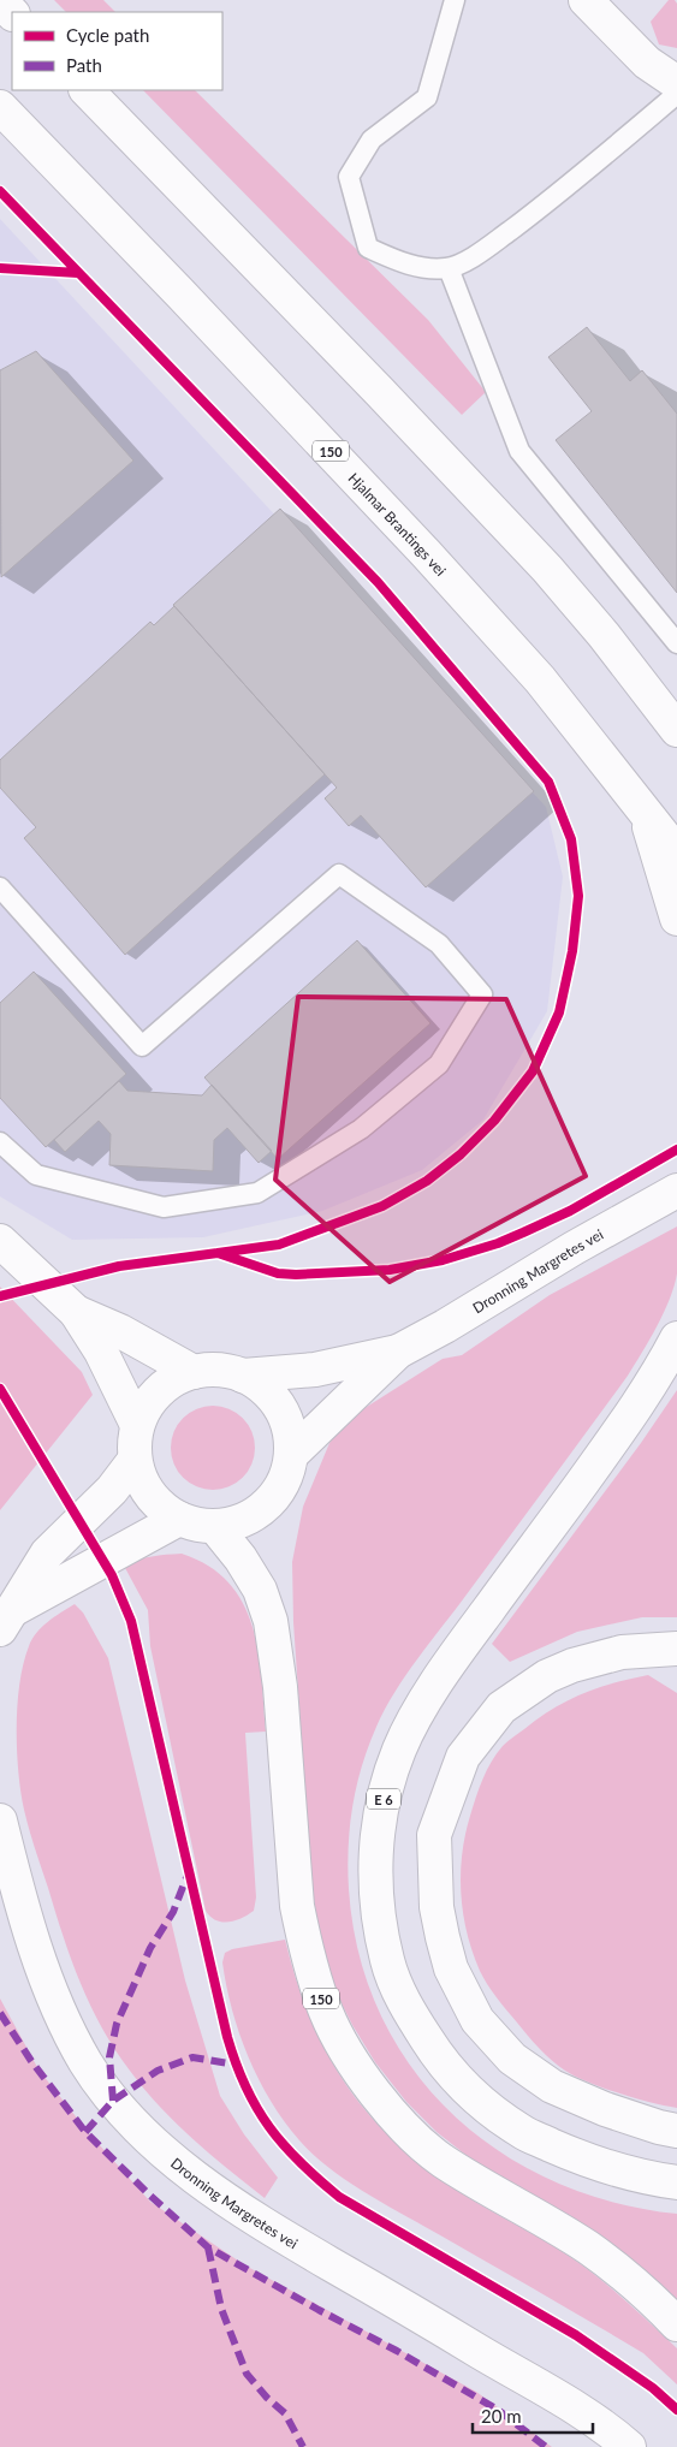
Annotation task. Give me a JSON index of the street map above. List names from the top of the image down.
{
  "streets": {
    "main road": [
      "150",
      "Hjalmar Brantings vei",
      "Dronning Margretes vei",
      "E 6"
    ]
  },
  "crossings": [
    ["150", "Dronning Margretes vei"]
  ],
  "legend": ["Cycle path", "Path"],
  "scale_bar": "20 m"
}
